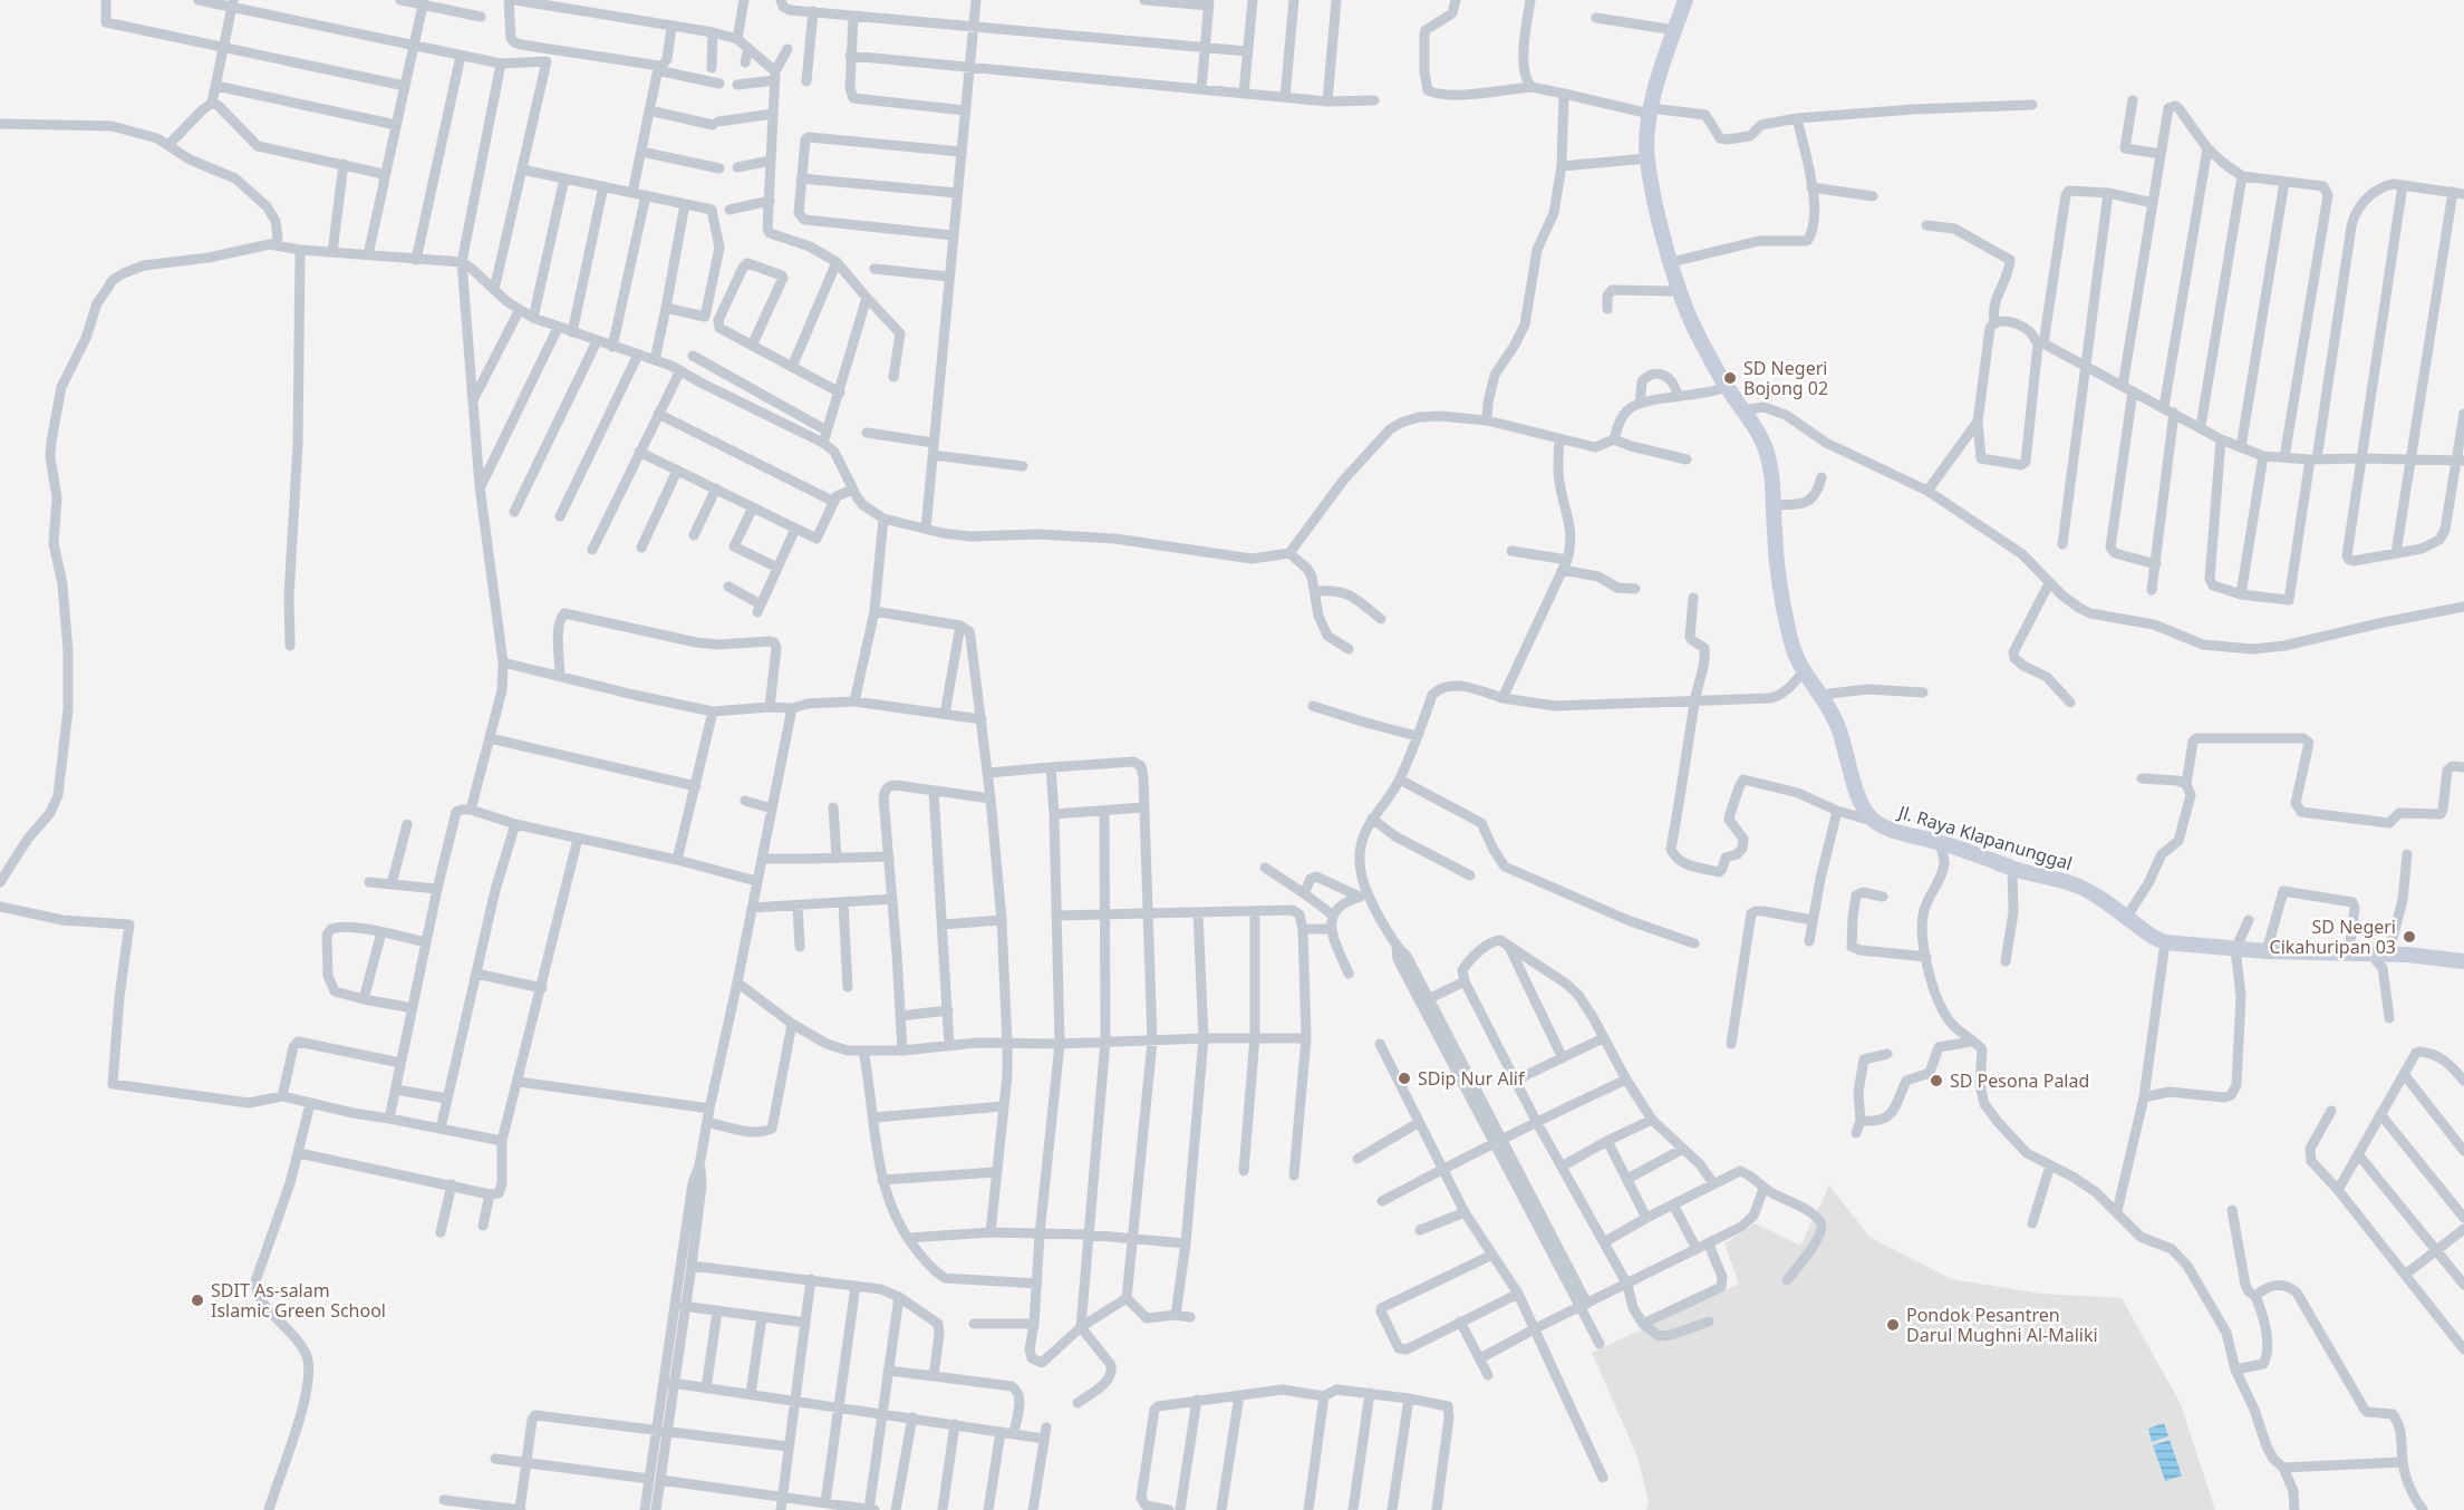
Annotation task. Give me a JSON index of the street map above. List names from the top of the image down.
{
  "streets": {
    "street": ["Jl. Raya Klapanunggal"]
  },
  "places": [
    "SD Negeri Bojong 02",
    "SD Negeri Cikahuripan 03",
    "SDip Nur Alif",
    "SD Pesona Palad",
    "SDIT As-salam Islamic Green School",
    "Pondok Pesantren Darul Mughni Al-Maliki"
  ]
}
